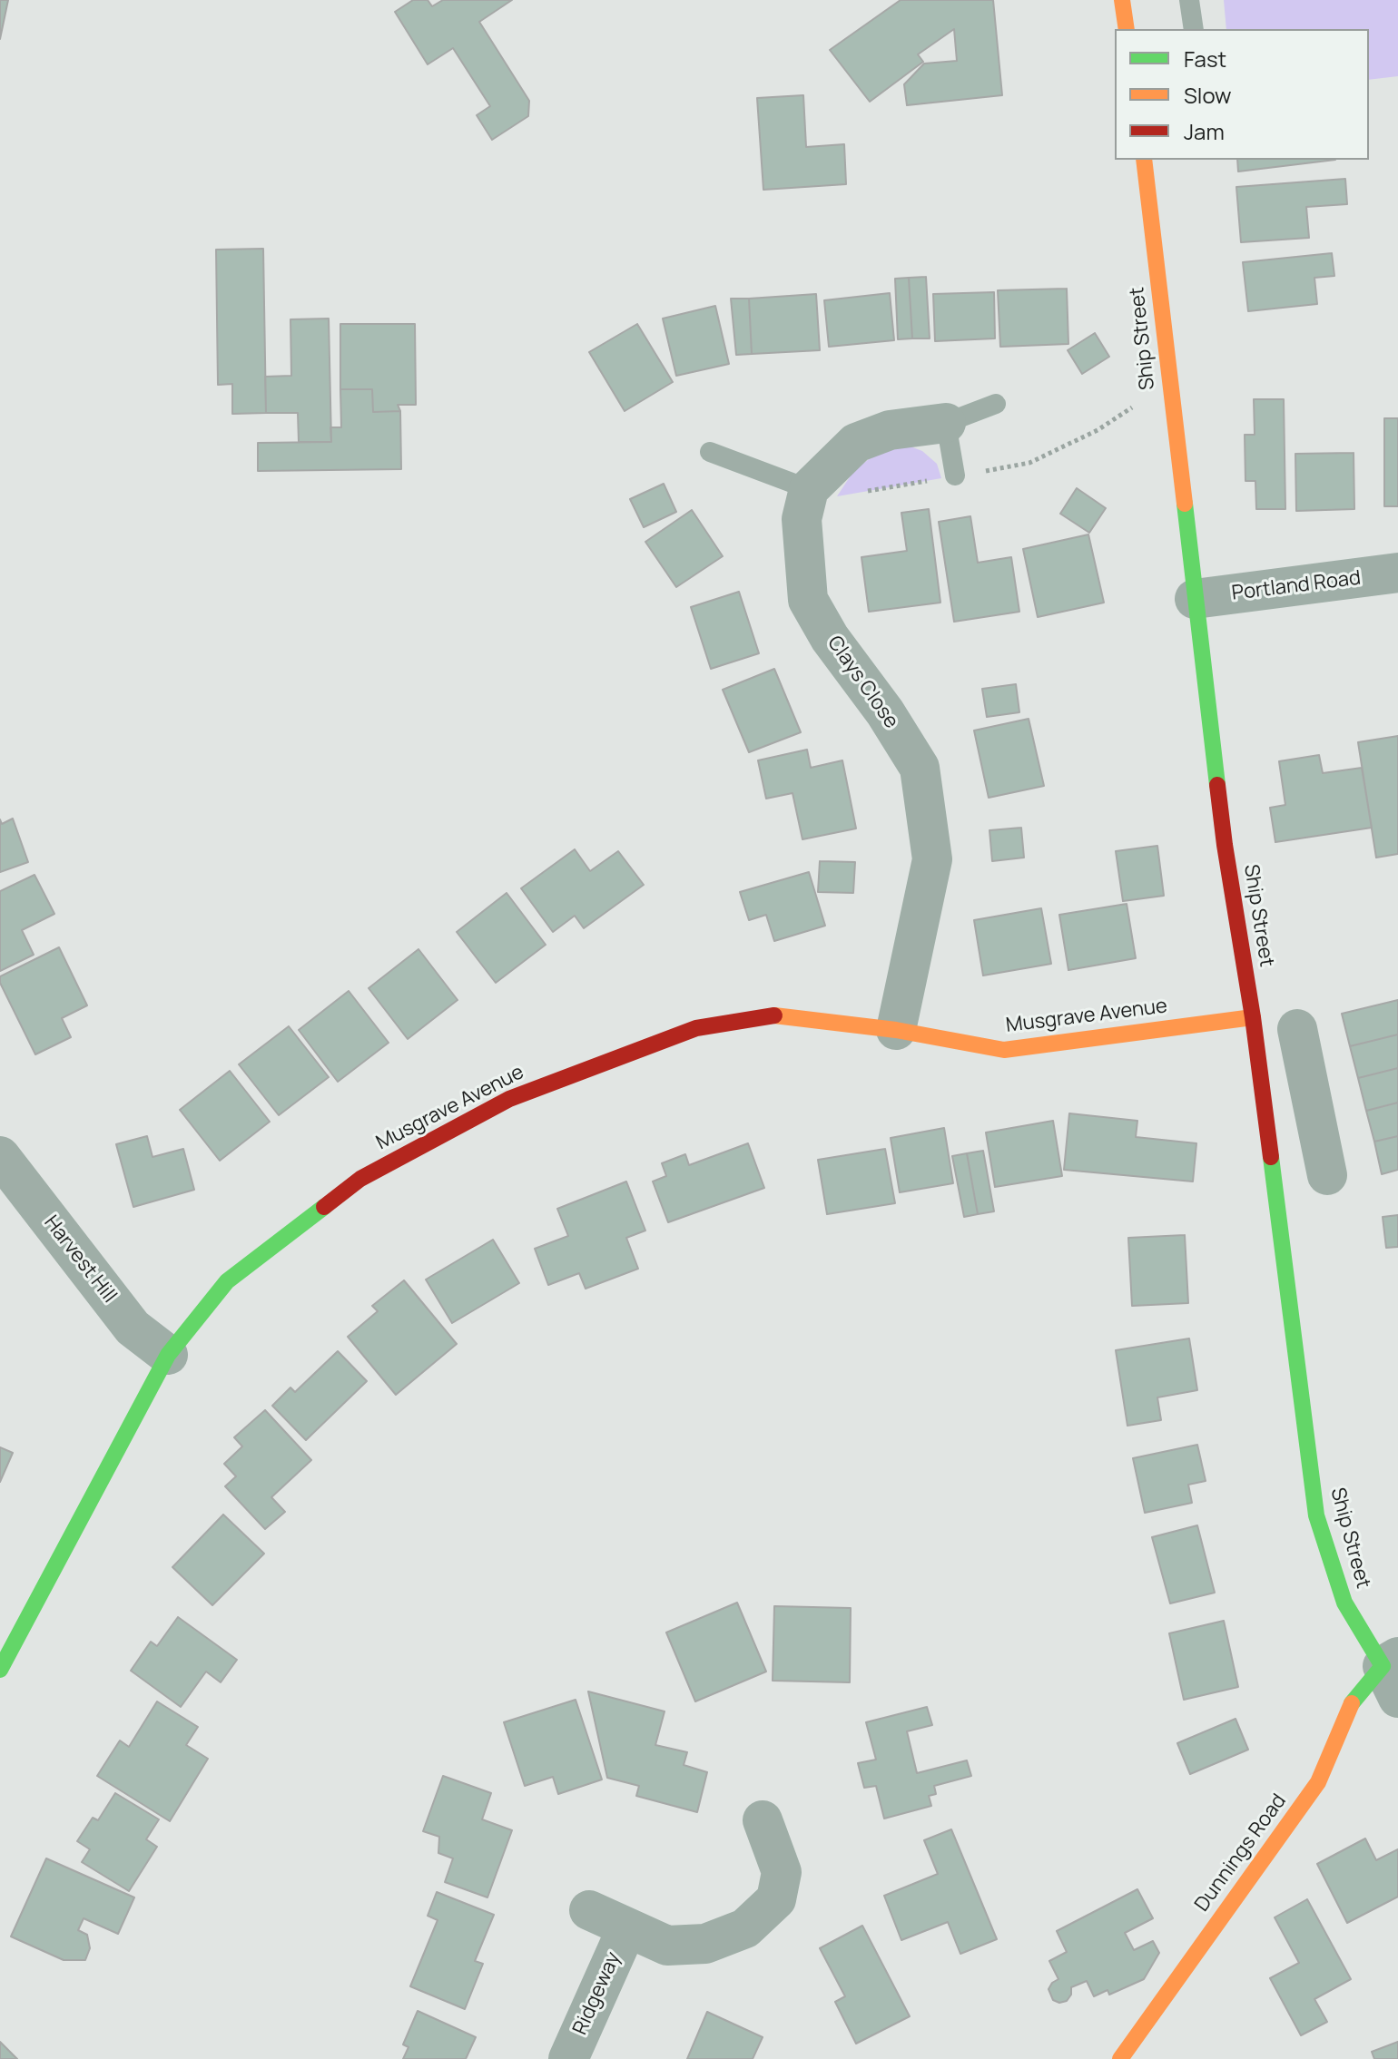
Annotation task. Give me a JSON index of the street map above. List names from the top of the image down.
{
  "streets": {
    "street": [
      "Ship Street",
      "Portland Road",
      "Clays Close",
      "Musgrave Avenue",
      "Harvest Hill",
      "Dunnings Road",
      "Ridgeway"
    ]
  },
  "crossings": [
    ["Ship Street", "Portland Road"],
    ["Ship Street", "Musgrave Avenue"],
    ["Ship Street", "Dunnings Road"],
    ["Clays Close", "Musgrave Avenue"],
    ["Musgrave Avenue", "Harvest Hill"]
  ],
  "legend": ["Fast", "Slow", "Jam"]
}
